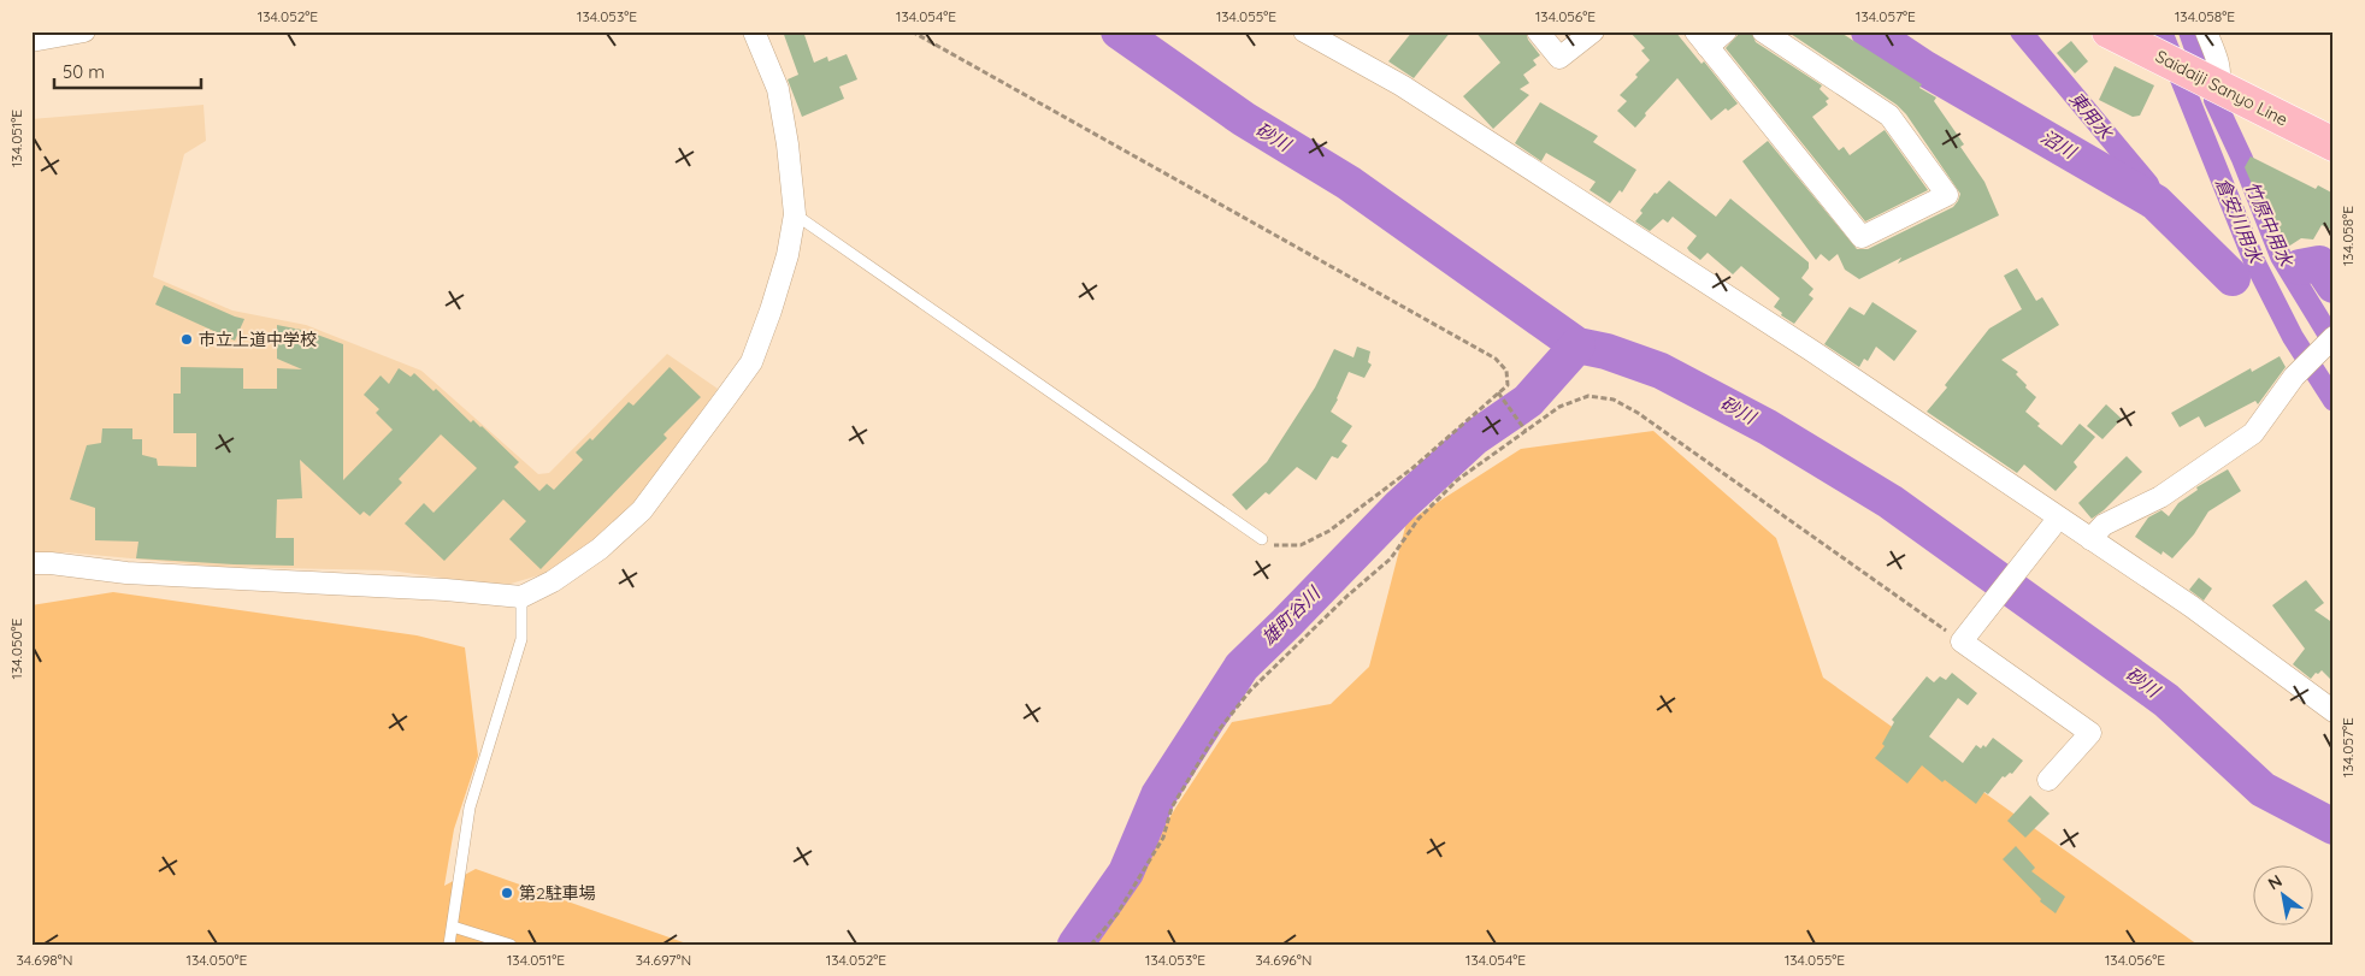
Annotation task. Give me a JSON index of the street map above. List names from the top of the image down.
{
  "streets": {
    "main road": ["Saidaiji Sanyo Line"]
  },
  "water": [
    "東用水",
    "砂川",
    "沼川",
    "倉安川用水",
    "竹原中用水",
    "雄町谷川"
  ],
  "places": ["市立上道中学校", "第2駐車場"],
  "scale_bar": "50 m",
  "north": "top left",
  "coordinates": [
    "134.052°E",
    "134.053°E",
    "134.054°E",
    "134.055°E",
    "134.056°E",
    "134.057°E",
    "134.058°E",
    "134.051°E",
    "134.050°E",
    "34.698°N",
    "34.697°N",
    "34.696°N"
  ]
}
